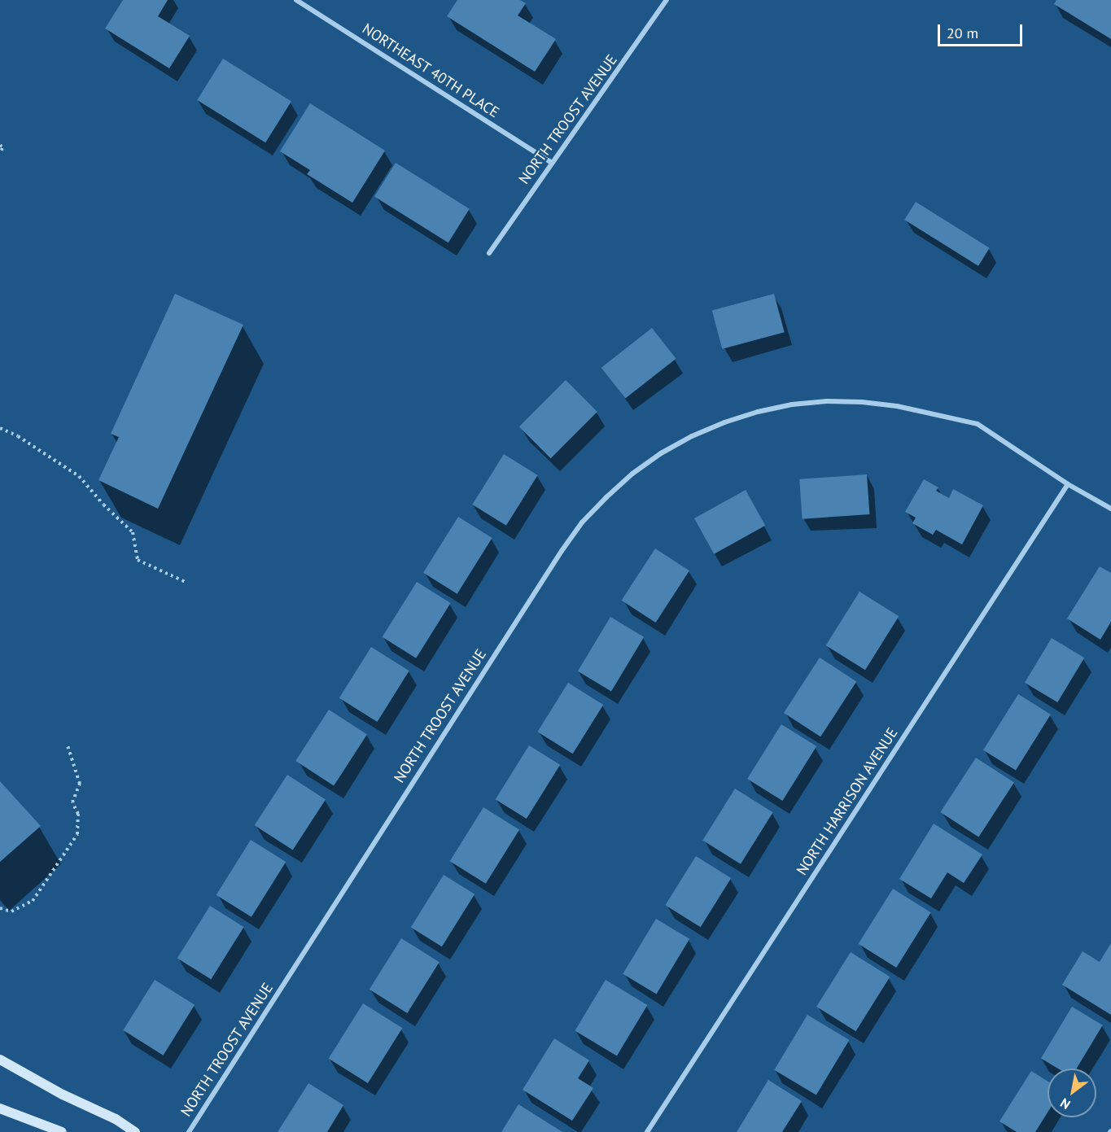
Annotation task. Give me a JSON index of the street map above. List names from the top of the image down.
{
  "streets": {
    "street": ["NORTHEAST 40TH PLACE", "NORTH TROOST AVENUE", "NORTH HARRISON AVENUE"]
  },
  "crossings": [
    ["NORTHEAST 40TH PLACE", "NORTH TROOST AVENUE"],
    ["NORTH TROOST AVENUE", "NORTH HARRISON AVENUE"]
  ],
  "scale_bar": "20 m",
  "north": "bottom left"
}
